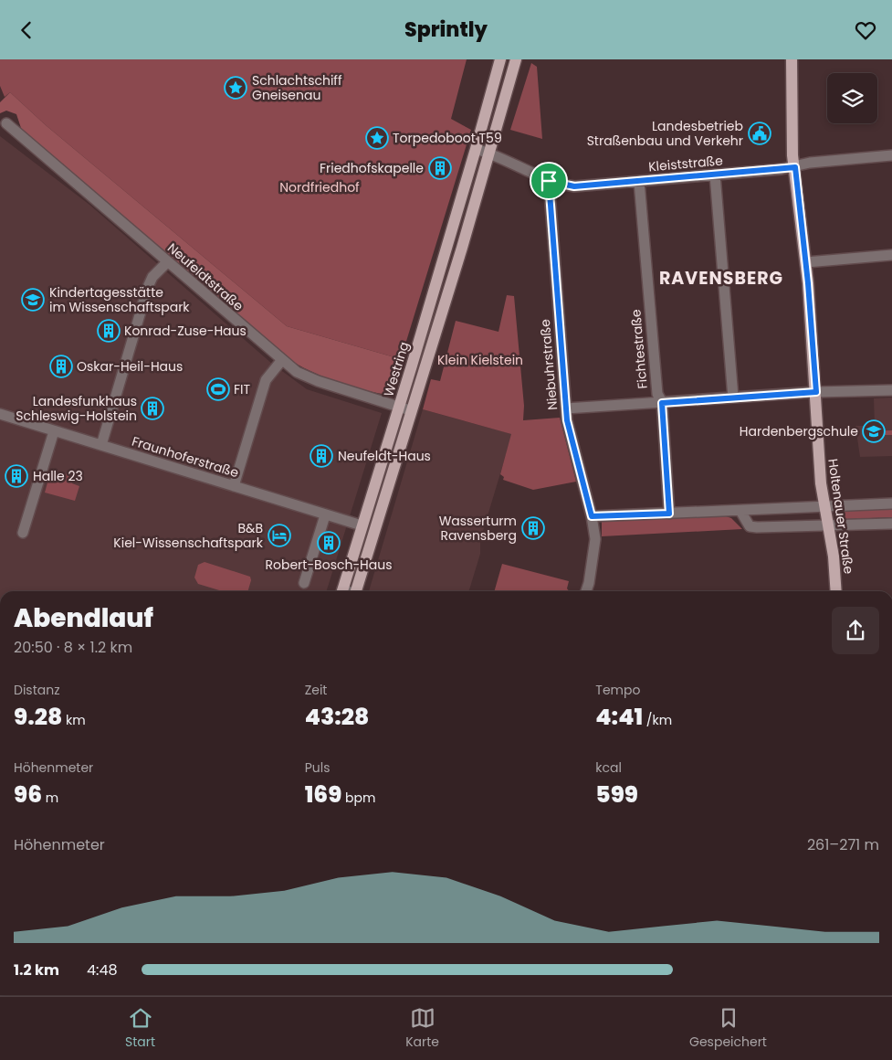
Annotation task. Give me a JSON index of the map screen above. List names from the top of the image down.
{
  "streets": {
    "main road": ["Westring", "Holtenauer Straße"],
    "street": [
      "Kleiststraße",
      "Neufeldtstraße",
      "Fichtestraße",
      "Niebuhrstraße",
      "Fraunhoferstraße"
    ]
  },
  "crossings": [
    ["Kleiststraße", "Fichtestraße"],
    ["Kleiststraße", "Niebuhrstraße"],
    ["Kleiststraße", "Westring"],
    ["Kleiststraße", "Holtenauer Straße"],
    ["Neufeldtstraße", "Westring"],
    ["Westring", "Fraunhoferstraße"]
  ],
  "districts": ["RAVENSBERG"],
  "parks": ["Nordfriedhof", "Klein Kielstein"],
  "places": {
    "place": ["Schlachtschiff Gneisenau", "Torpedoboot T59"],
    "public building": ["Landesbetrieb Straßenbau und Verkehr"],
    "building": [
      "Friedhofskapelle",
      "Konrad-Zuse-Haus",
      "Oskar-Heil-Haus",
      "Landesfunkhaus Schleswig-Holstein",
      "Neufeldt-Haus",
      "Halle 23",
      "Wasserturm Ravensberg",
      "Robert-Bosch-Haus"
    ],
    "school or university": ["Kindertagesstätte im Wissenschaftspark", "Hardenbergschule"],
    "sports": ["FIT"],
    "hotel": ["B&B Kiel-Wissenschaftspark"]
  },
  "page": {
    "header": "Sprintly",
    "heading": ["Abendlauf", "20:50 · 8 × 1.2 km"],
    "stats": [
      ["Distanz", "9.28 km"],
      ["Zeit", "43:28"],
      ["Tempo", "4:41 /km"],
      ["Höhenmeter", "96 m"],
      ["Puls", "169 bpm"],
      ["kcal", "599"]
    ],
    "chart": ["Höhenmeter", "261–271 m"],
    "list": [
      {
        "name": "1.2 km",
        "note": "4:48"
      }
    ],
    "tabs": ["Start", "Karte", "Gespeichert"]
  }
}
